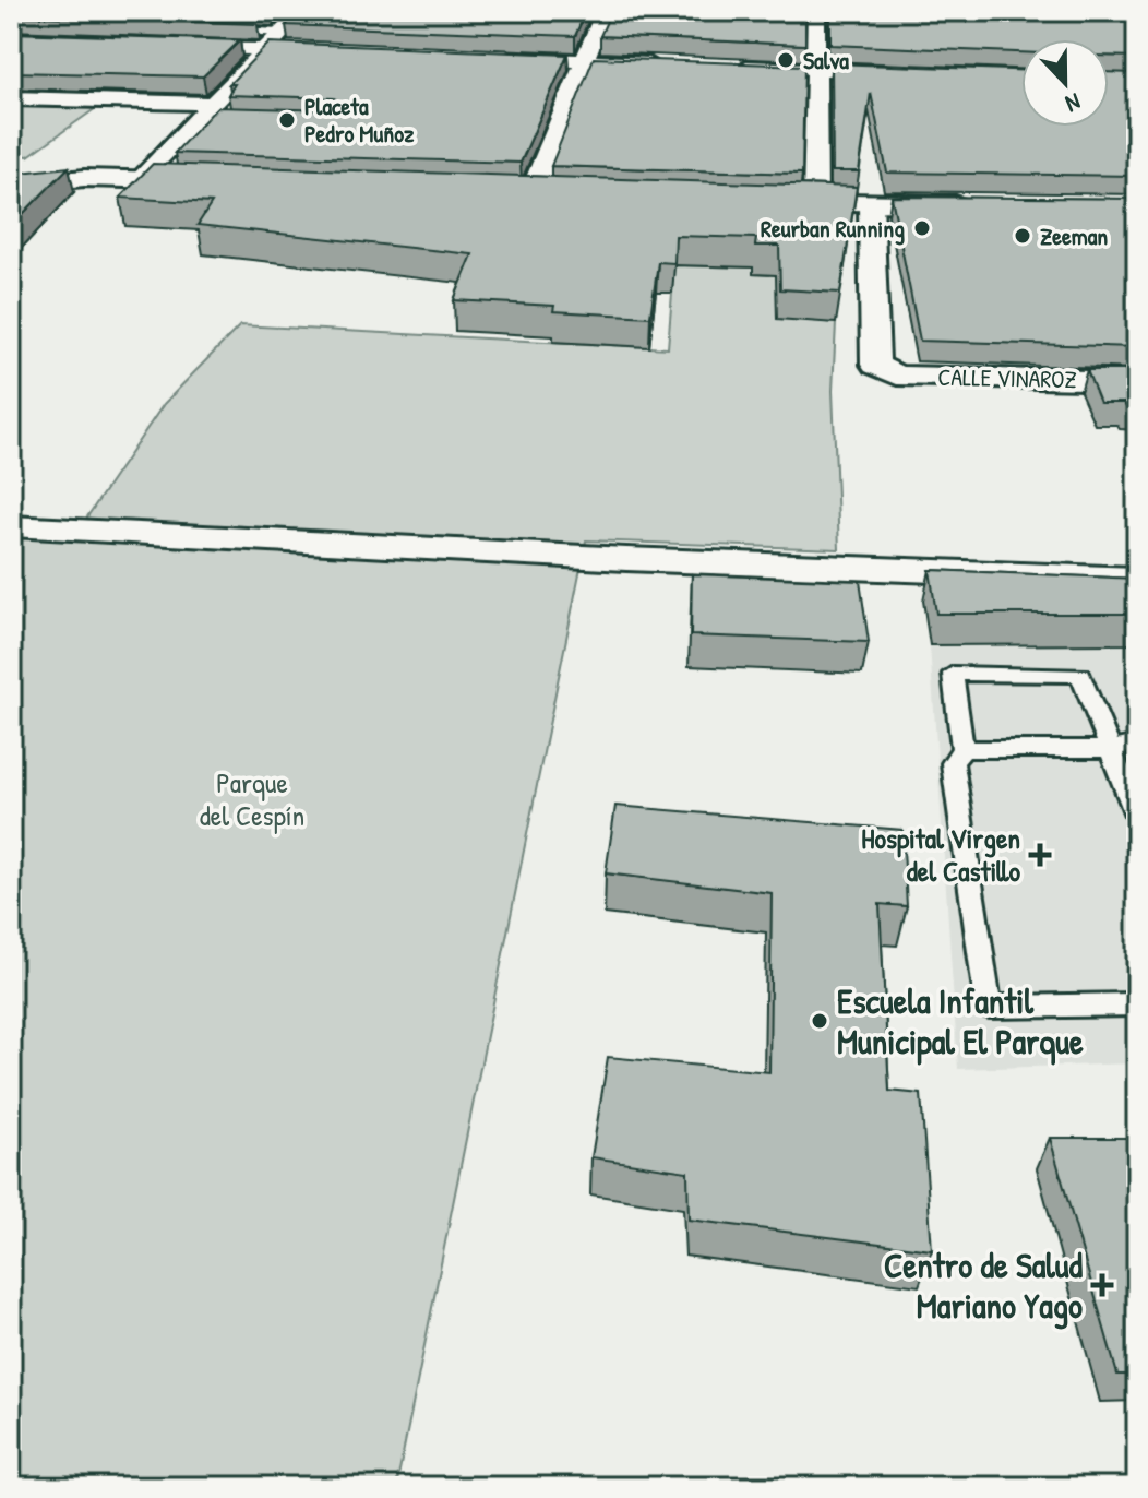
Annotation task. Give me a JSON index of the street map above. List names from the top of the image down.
{
  "streets": {
    "street": ["CALLE VINAROZ"]
  },
  "parks": ["Parque del Cespín"],
  "places": {
    "other": [
      "Salva",
      "Placeta Pedro Muñoz",
      "Reurban Running",
      "Zeeman",
      "Escuela Infantil Municipal El Parque"
    ],
    "health": ["Hospital Virgen del Castillo", "Centro de Salud Mariano Yago"]
  },
  "north": "bottom"
}
